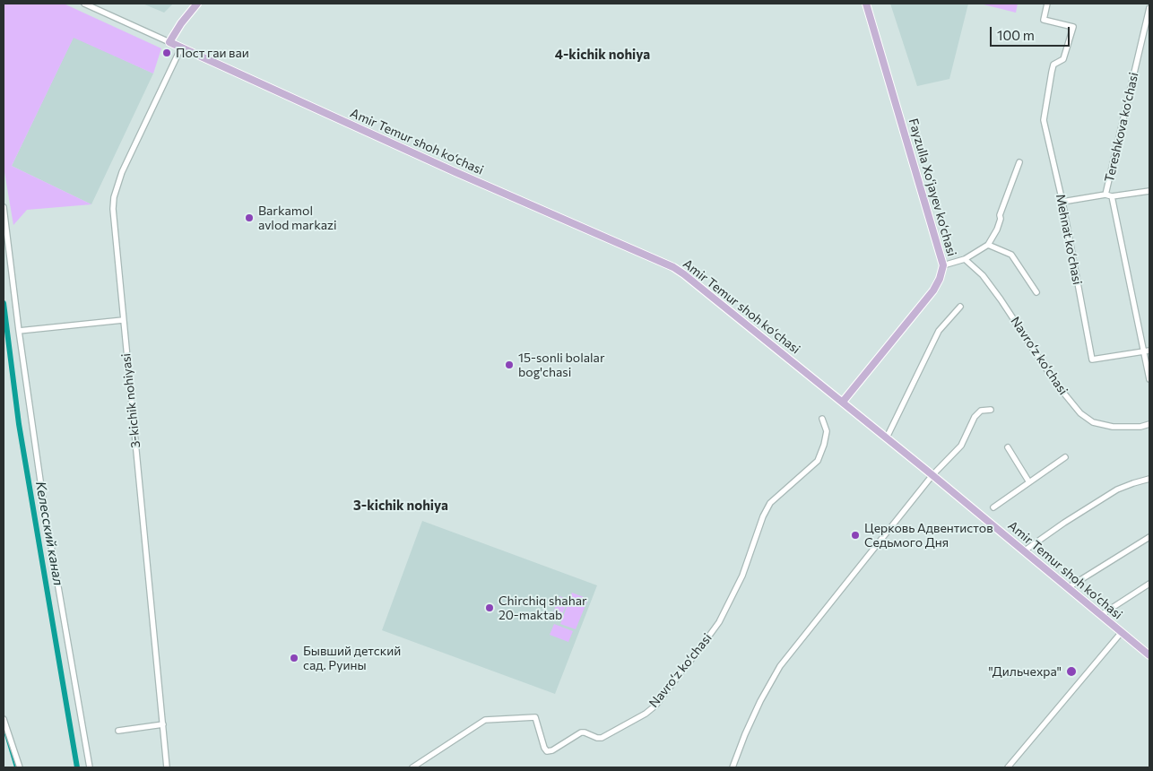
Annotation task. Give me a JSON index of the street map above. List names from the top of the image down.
{
  "streets": {
    "main road": ["Amir Temur shoh ko‘chasi", "Fayzulla Xo‘jayev ko‘chasi"],
    "street": [
      "Tereshkova ko‘chasi",
      "Mehnat ko‘chasi",
      "Navro‘z ko‘chasi",
      "3-kichik nohiyasi"
    ]
  },
  "crossings": [
    ["Tereshkova ko‘chasi", "Mehnat ko‘chasi"],
    ["Amir Temur shoh ko‘chasi", "Fayzulla Xo‘jayev ko‘chasi"],
    ["Amir Temur shoh ko‘chasi", "3-kichik nohiyasi"]
  ],
  "districts": ["4-kichik nohiya", "3-kichik nohiya"],
  "water": ["Келесский канал"],
  "places": [
    "Пост гаи ваи",
    "Barkamol avlod markazi",
    "15-sonli bolalar bog'chasi",
    "Церковь Адвентистов Седьмого Дня",
    "Chirchiq shahar 20-maktab",
    "Бывший детский сад. Руины",
    "\"Дильчехра\""
  ],
  "scale_bar": "100 m"
}
